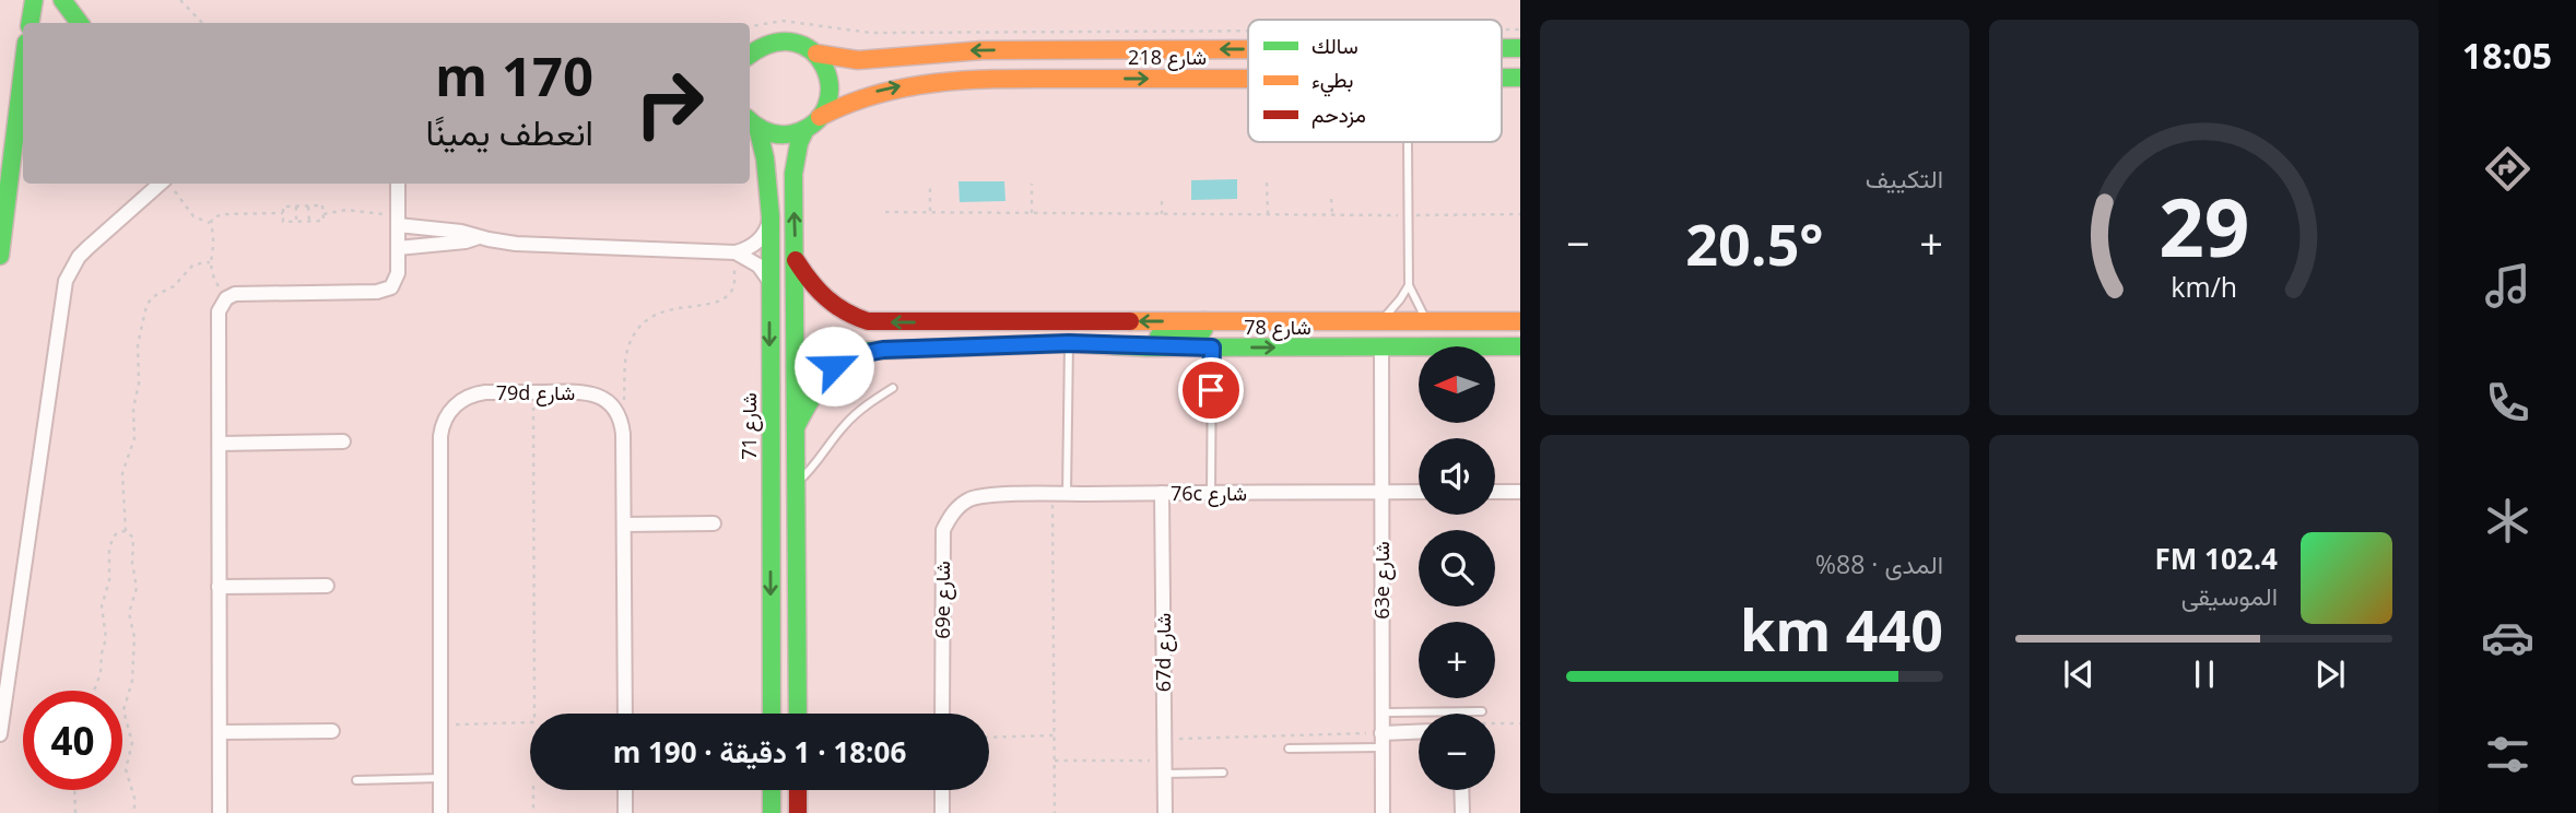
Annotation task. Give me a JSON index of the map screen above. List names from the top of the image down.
{
  "streets": {
    "street": [
      "شارع 218",
      "شارع 78",
      "79d شارع",
      "شارع 71",
      "76c شارع",
      "63e شارع",
      "69e شارع",
      "67d شارع"
    ]
  },
  "crossings": [
    ["شارع 78", "63e شارع"],
    ["76c شارع", "63e شارع"],
    ["76c شارع", "69e شارع"],
    ["76c شارع", "67d شارع"]
  ],
  "legend": ["سالك", "بطيء", "مزدحم"],
  "north": "left",
  "page": {
    "tabs": "18:05",
    "tile": [
      "التكييف",
      ["المدى · 88%", "440 km"]
    ],
    "turn": ["170 m", "انعطف يمينًا"],
    "heat": ["−", "20.5°", "+"],
    "map_buttons": ["+", "−"],
    "song": ["102.4 FM", "الموسيقى"],
    "limit": "40",
    "trip": "18:06 · 1 دقيقة · 190 m",
    "gauge": ["29", "km/h"]
  }
}
